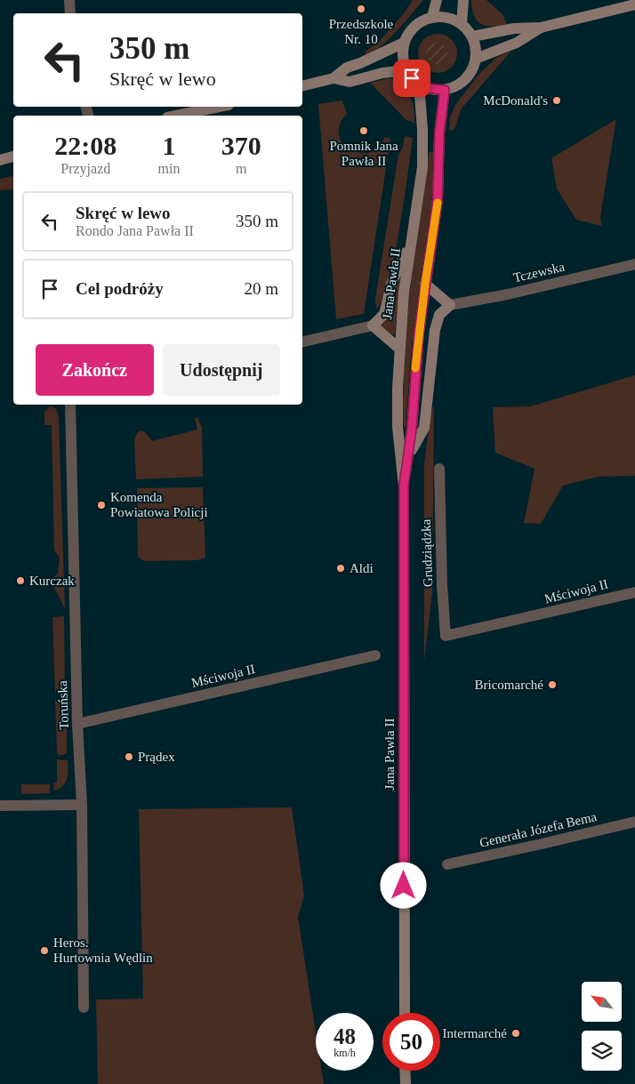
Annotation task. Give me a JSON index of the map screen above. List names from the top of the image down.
{
  "streets": {
    "main road": ["Jana Pawła II"],
    "street": [
      "Tczewska",
      "Grudziądzka",
      "Mściwoja II",
      "Toruńska",
      "Generała Józefa Bema"
    ]
  },
  "crossings": [
    ["Grudziądzka", "Mściwoja II"],
    ["Mściwoja II", "Toruńska"]
  ],
  "places": [
    "Przedszkole Nr. 10",
    "McDonald's",
    "Pomnik Jana Pawła II",
    "Komenda Powiatowa Policji",
    "Aldi",
    "Kurczak",
    "Bricomarché",
    "Prądex",
    "Heros. Hurtownia Wędlin",
    "Intermarché"
  ],
  "north": "top left",
  "page": {
    "turn": ["350 m", "Skręć w lewo"],
    "eta": [
      "22:08",
      "Przyjazd",
      "1",
      "min",
      "370",
      "m"
    ],
    "list": [
      {
        "name": "Skręć w lewo",
        "note": "Rondo Jana Pawła II",
        "value": "350 m"
      },
      {
        "name": "Cel podróży",
        "value": "20 m"
      }
    ],
    "buttons": ["Zakończ", "Udostępnij"],
    "speed": "48 km/h",
    "limit": "50"
  }
}
